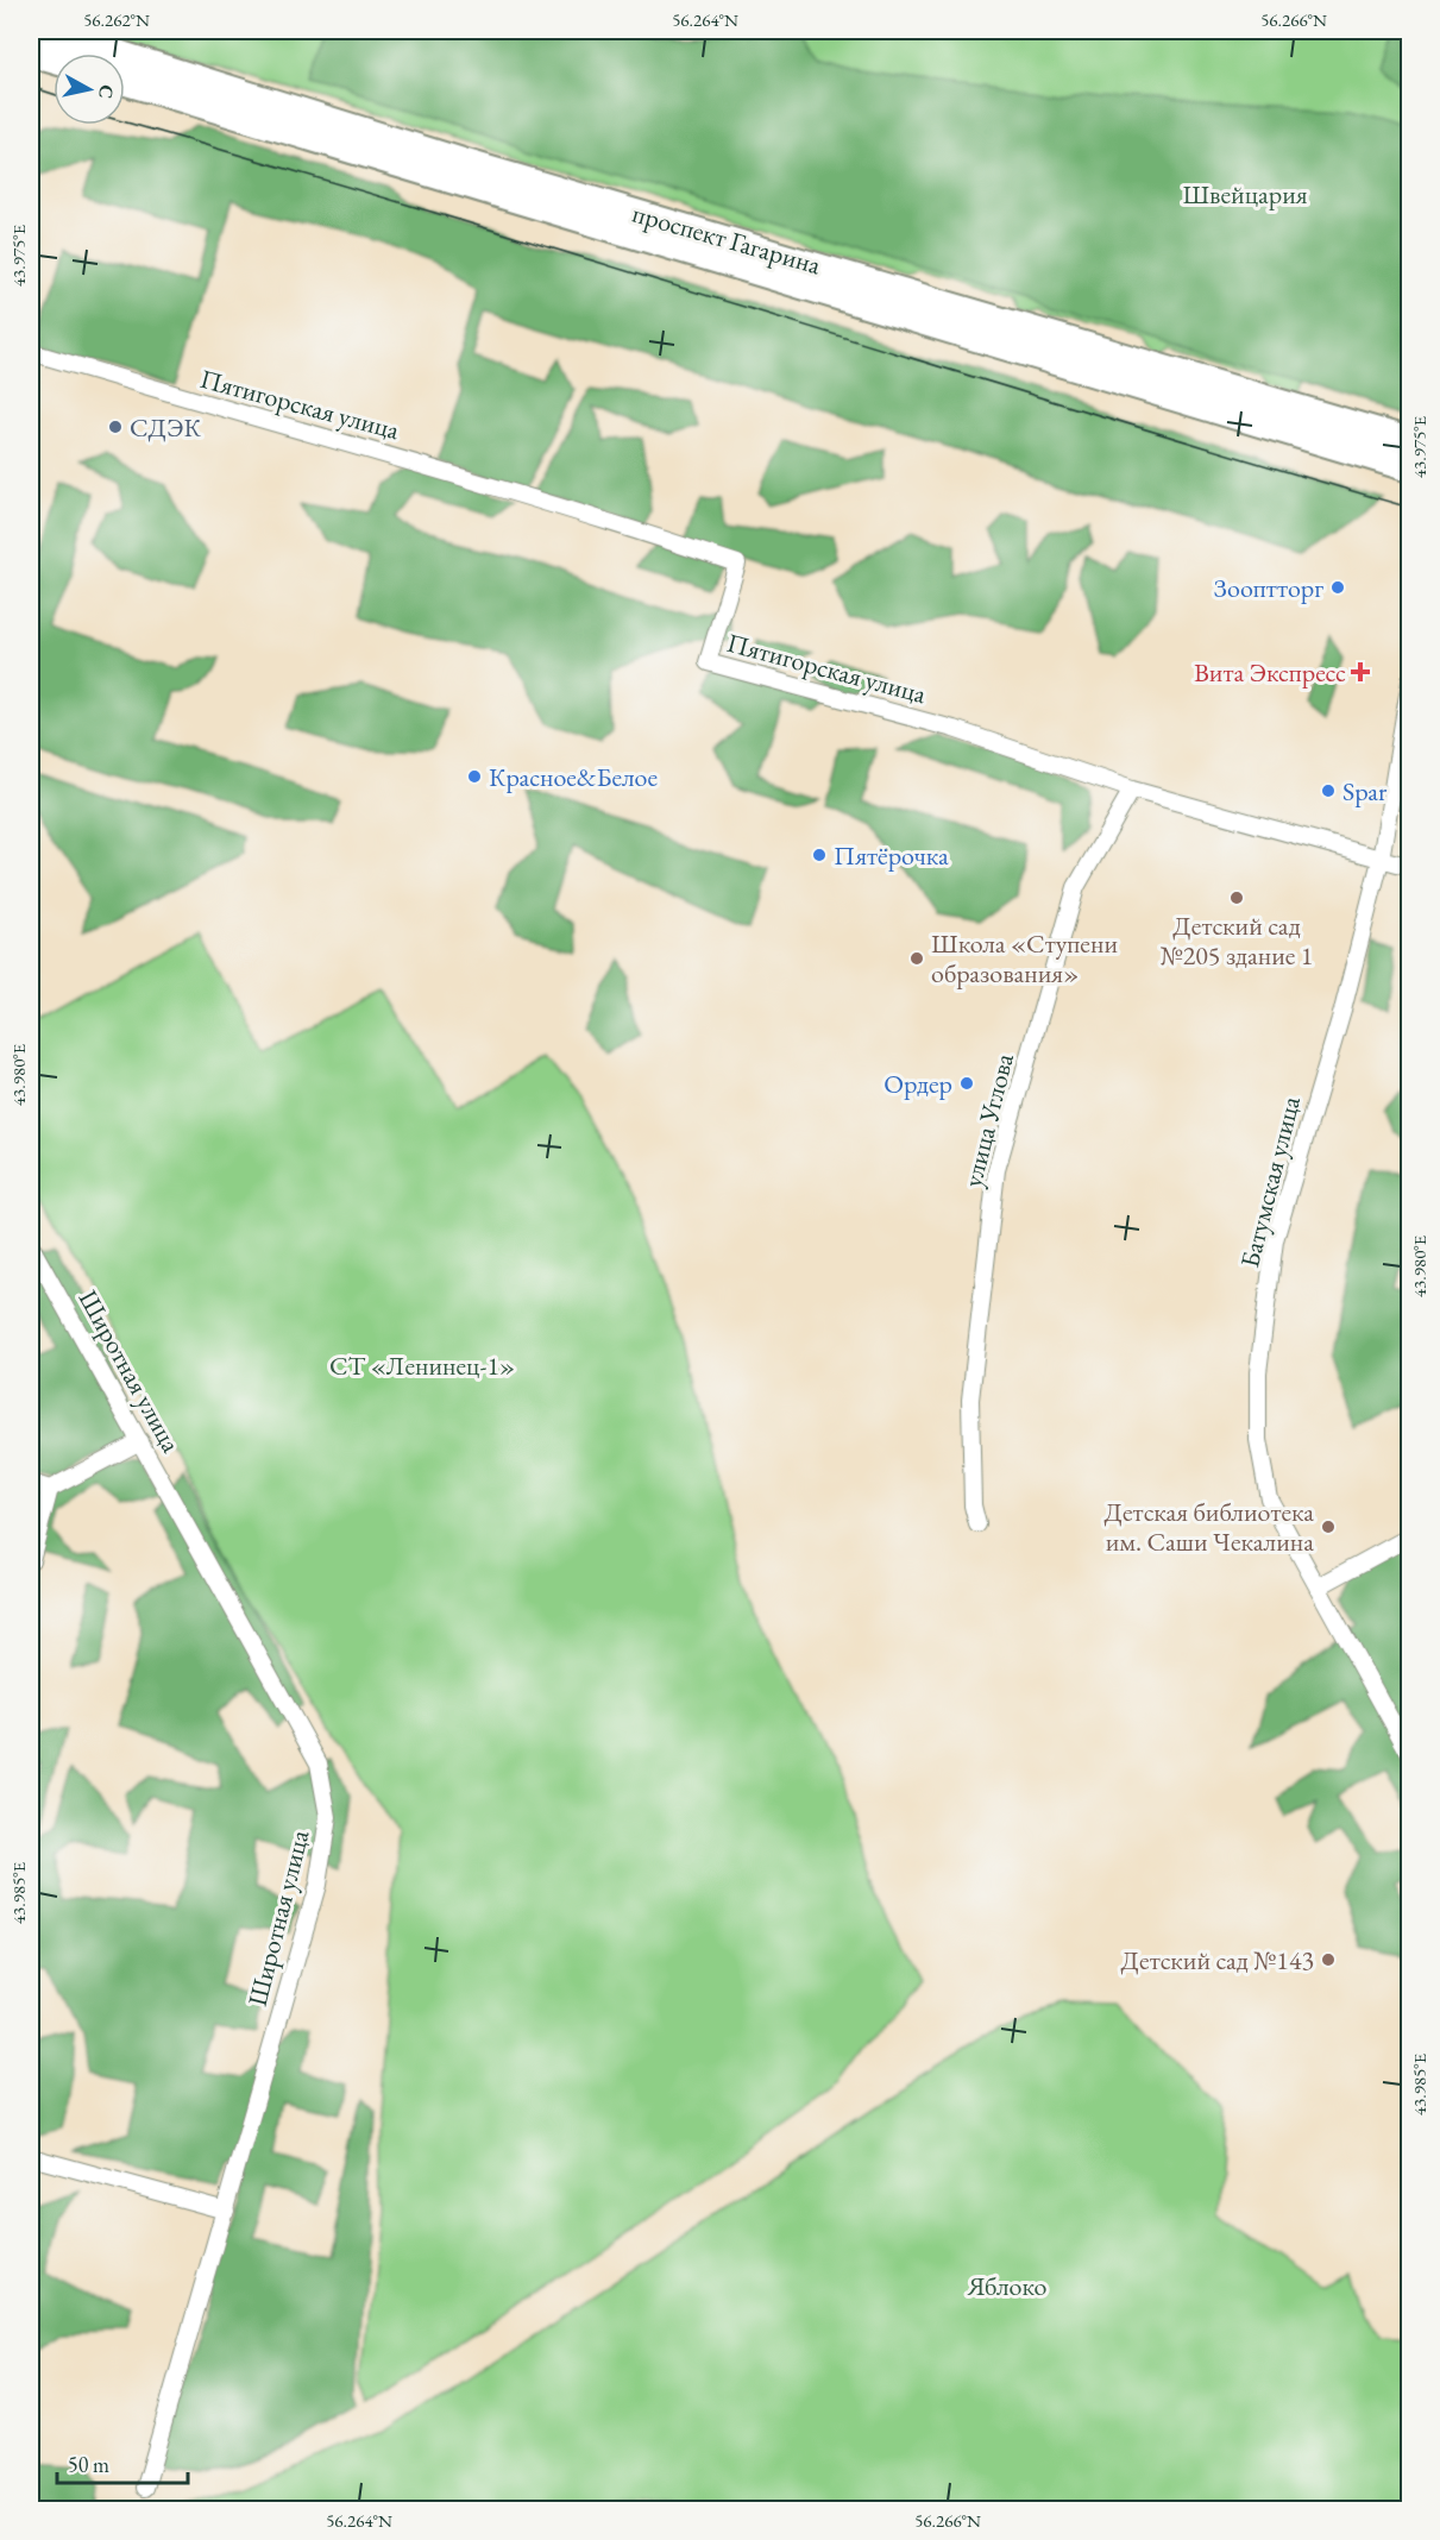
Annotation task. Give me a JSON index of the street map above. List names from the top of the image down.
{
  "streets": {
    "main road": ["проспект Гагарина"],
    "street": [
      "Пятигорская улица",
      "улица Углова",
      "Батумская улица",
      "Широтная улица"
    ]
  },
  "crossings": [
    ["Пятигорская улица", "улица Углова"],
    ["Пятигорская улица", "Батумская улица"]
  ],
  "parks": ["Швейцария", "СТ «Ленинец-1»", "Яблоко"],
  "places": {
    "other": [
      "СДЭК",
      "Зооптторг",
      "Красное&Белое",
      "Spar",
      "Пятёрочка",
      "Детский сад №205 здание 1",
      "Школа «Ступени образования»",
      "Ордер",
      "Детская библиотека им. Саши Чекалина",
      "Детский сад №143"
    ],
    "health": ["Вита Экспресс"]
  },
  "scale_bar": "50 m",
  "north": "right",
  "coordinates": [
    "56.262°N",
    "56.264°N",
    "56.266°N",
    "43.975°E",
    "43.980°E",
    "43.985°E"
  ]
}
